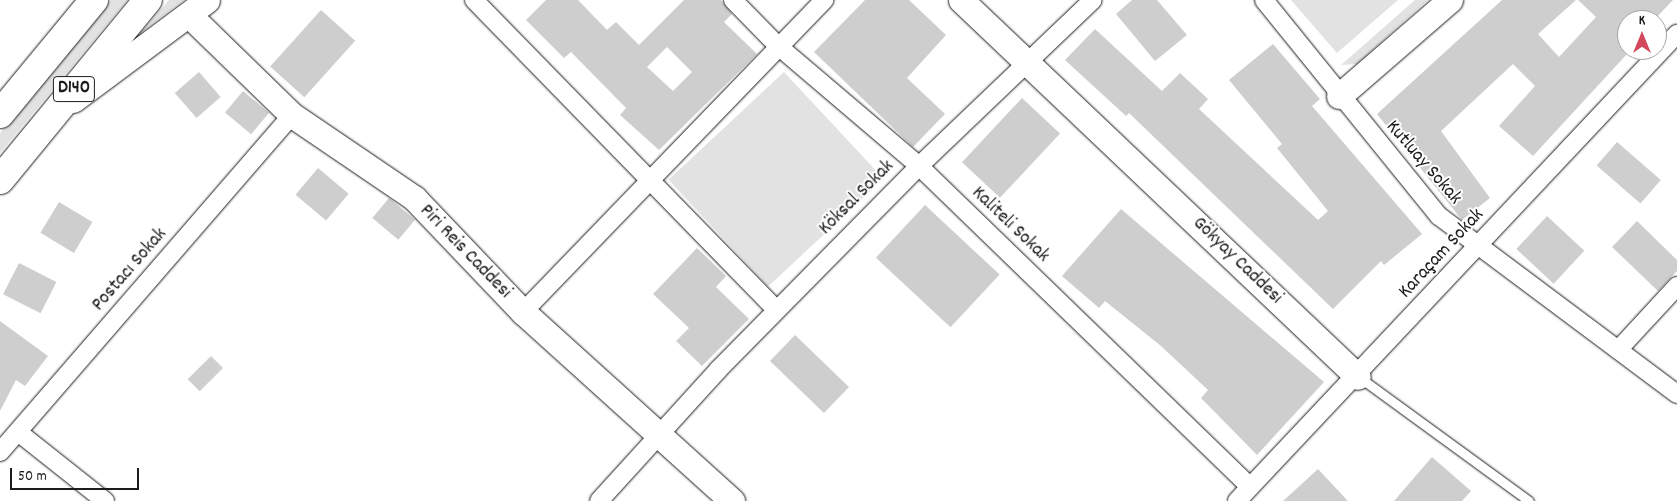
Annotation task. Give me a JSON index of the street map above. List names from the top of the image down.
{
  "streets": {
    "highway": ["D140"],
    "street": [
      "Kutluay Sokak",
      "Köksal Sokak",
      "Kaliteli Sokak",
      "Piri Reis Caddesi",
      "Karaçam Sokak",
      "Gökyay Caddesi",
      "Postacı Sokak"
    ]
  },
  "crossings": [
    ["Kutluay Sokak", "Karaçam Sokak"],
    ["Köksal Sokak", "Kaliteli Sokak"],
    ["Köksal Sokak", "Piri Reis Caddesi"],
    ["Köksal Sokak", "Gökyay Caddesi"],
    ["Kaliteli Sokak", "Karaçam Sokak"],
    ["Piri Reis Caddesi", "Postacı Sokak"],
    ["Karaçam Sokak", "Gökyay Caddesi"]
  ],
  "scale_bar": "50 m",
  "north": "top"
}
